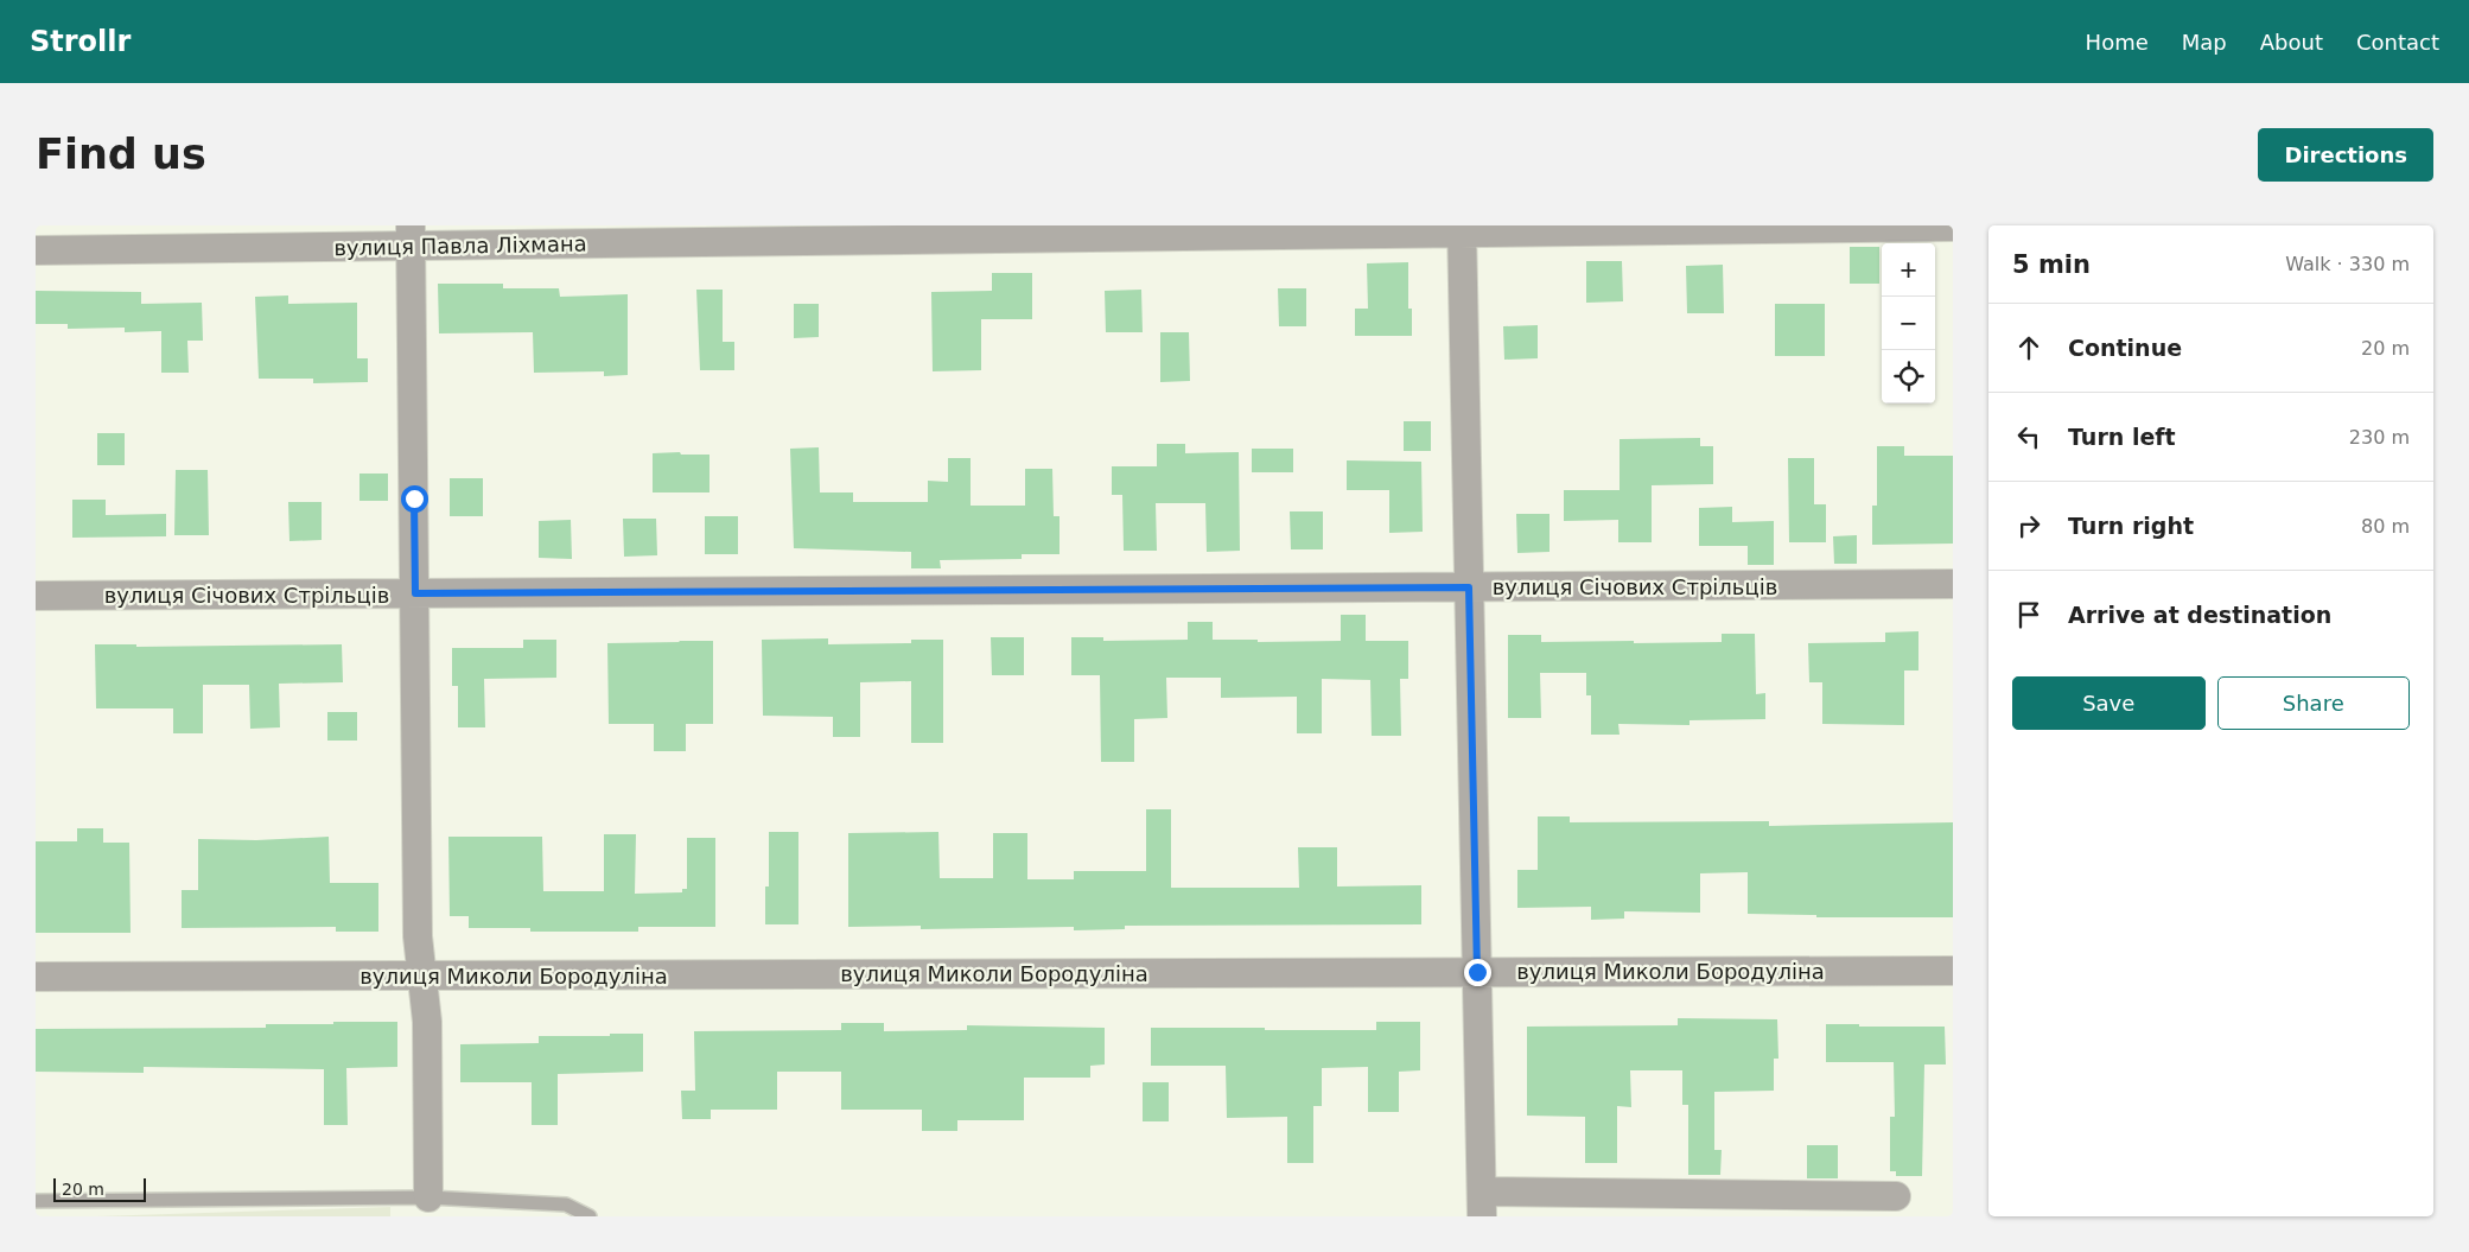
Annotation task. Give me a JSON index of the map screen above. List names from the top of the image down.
{
  "streets": {
    "street": ["вулиця Павла Ліхмана", "вулиця Січових Стрільців", "вулиця Миколи Бородуліна"]
  },
  "scale_bar": "20 m",
  "page": {
    "header": "Strollr",
    "nav": [
      "Home",
      "Map",
      "About",
      "Contact"
    ],
    "buttons": [
      "Directions",
      ["Save", "Share"]
    ],
    "title": "Find us",
    "heading": ["5 min", "Walk · 330 m"],
    "map_buttons": ["+", "−"],
    "list": [
      ["Continue", "20 m"],
      ["Turn left", "230 m"],
      ["Turn right", "80 m"],
      "Arrive at destination"
    ],
    "scale": "20 m"
  }
}
